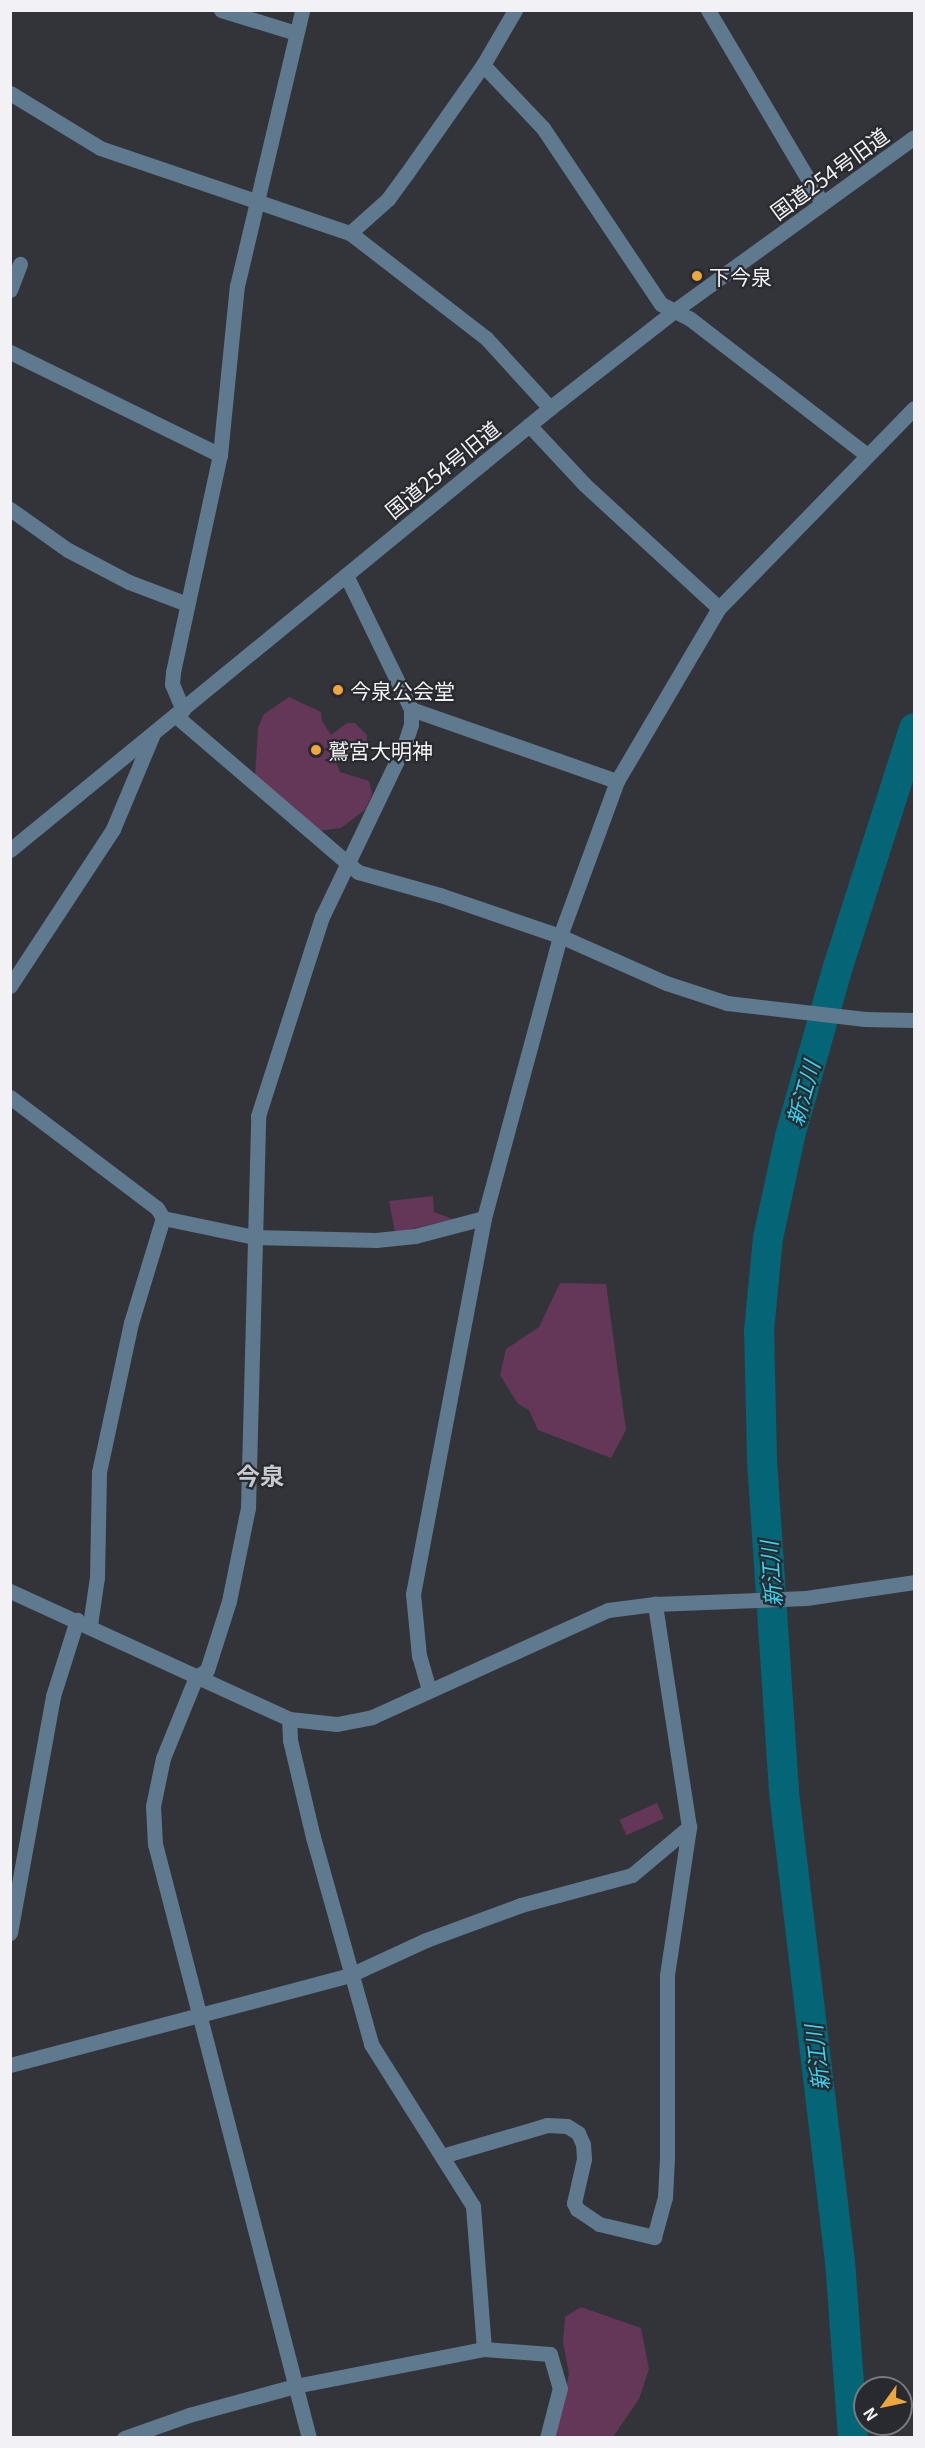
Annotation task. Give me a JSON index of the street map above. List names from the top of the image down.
{
  "streets": {
    "street": ["国道254号旧道"]
  },
  "districts": ["今泉"],
  "water": ["新江川"],
  "places": ["下今泉", "今泉公会堂", "鷲宮大明神"],
  "north": "bottom left"
}
